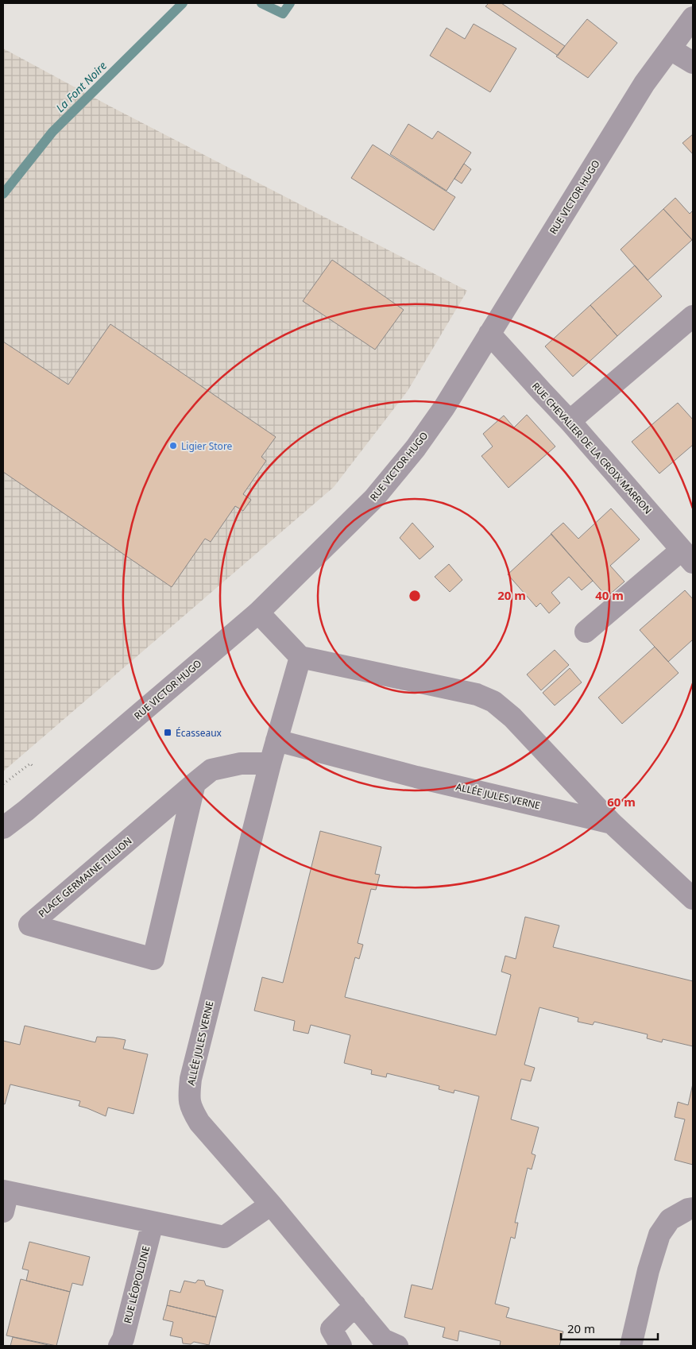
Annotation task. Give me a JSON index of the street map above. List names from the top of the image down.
{
  "streets": {
    "street": [
      "RUE VICTOR HUGO",
      "RUE CHEVALIER DE LA CROIX MARRON",
      "ALLÉE JULES VERNE",
      "PLACE GERMAINE TILLION",
      "RUE LÉOPOLDINE"
    ]
  },
  "crossings": [
    ["RUE VICTOR HUGO", "RUE CHEVALIER DE LA CROIX MARRON"],
    ["ALLÉE JULES VERNE", "PLACE GERMAINE TILLION"]
  ],
  "water": ["La Font Noire"],
  "places": {
    "other": ["Ligier Store"],
    "transit": ["Écasseaux"]
  },
  "scale_bar": "20 m",
  "rings": ["20 m", "40 m", "60 m"]
}
